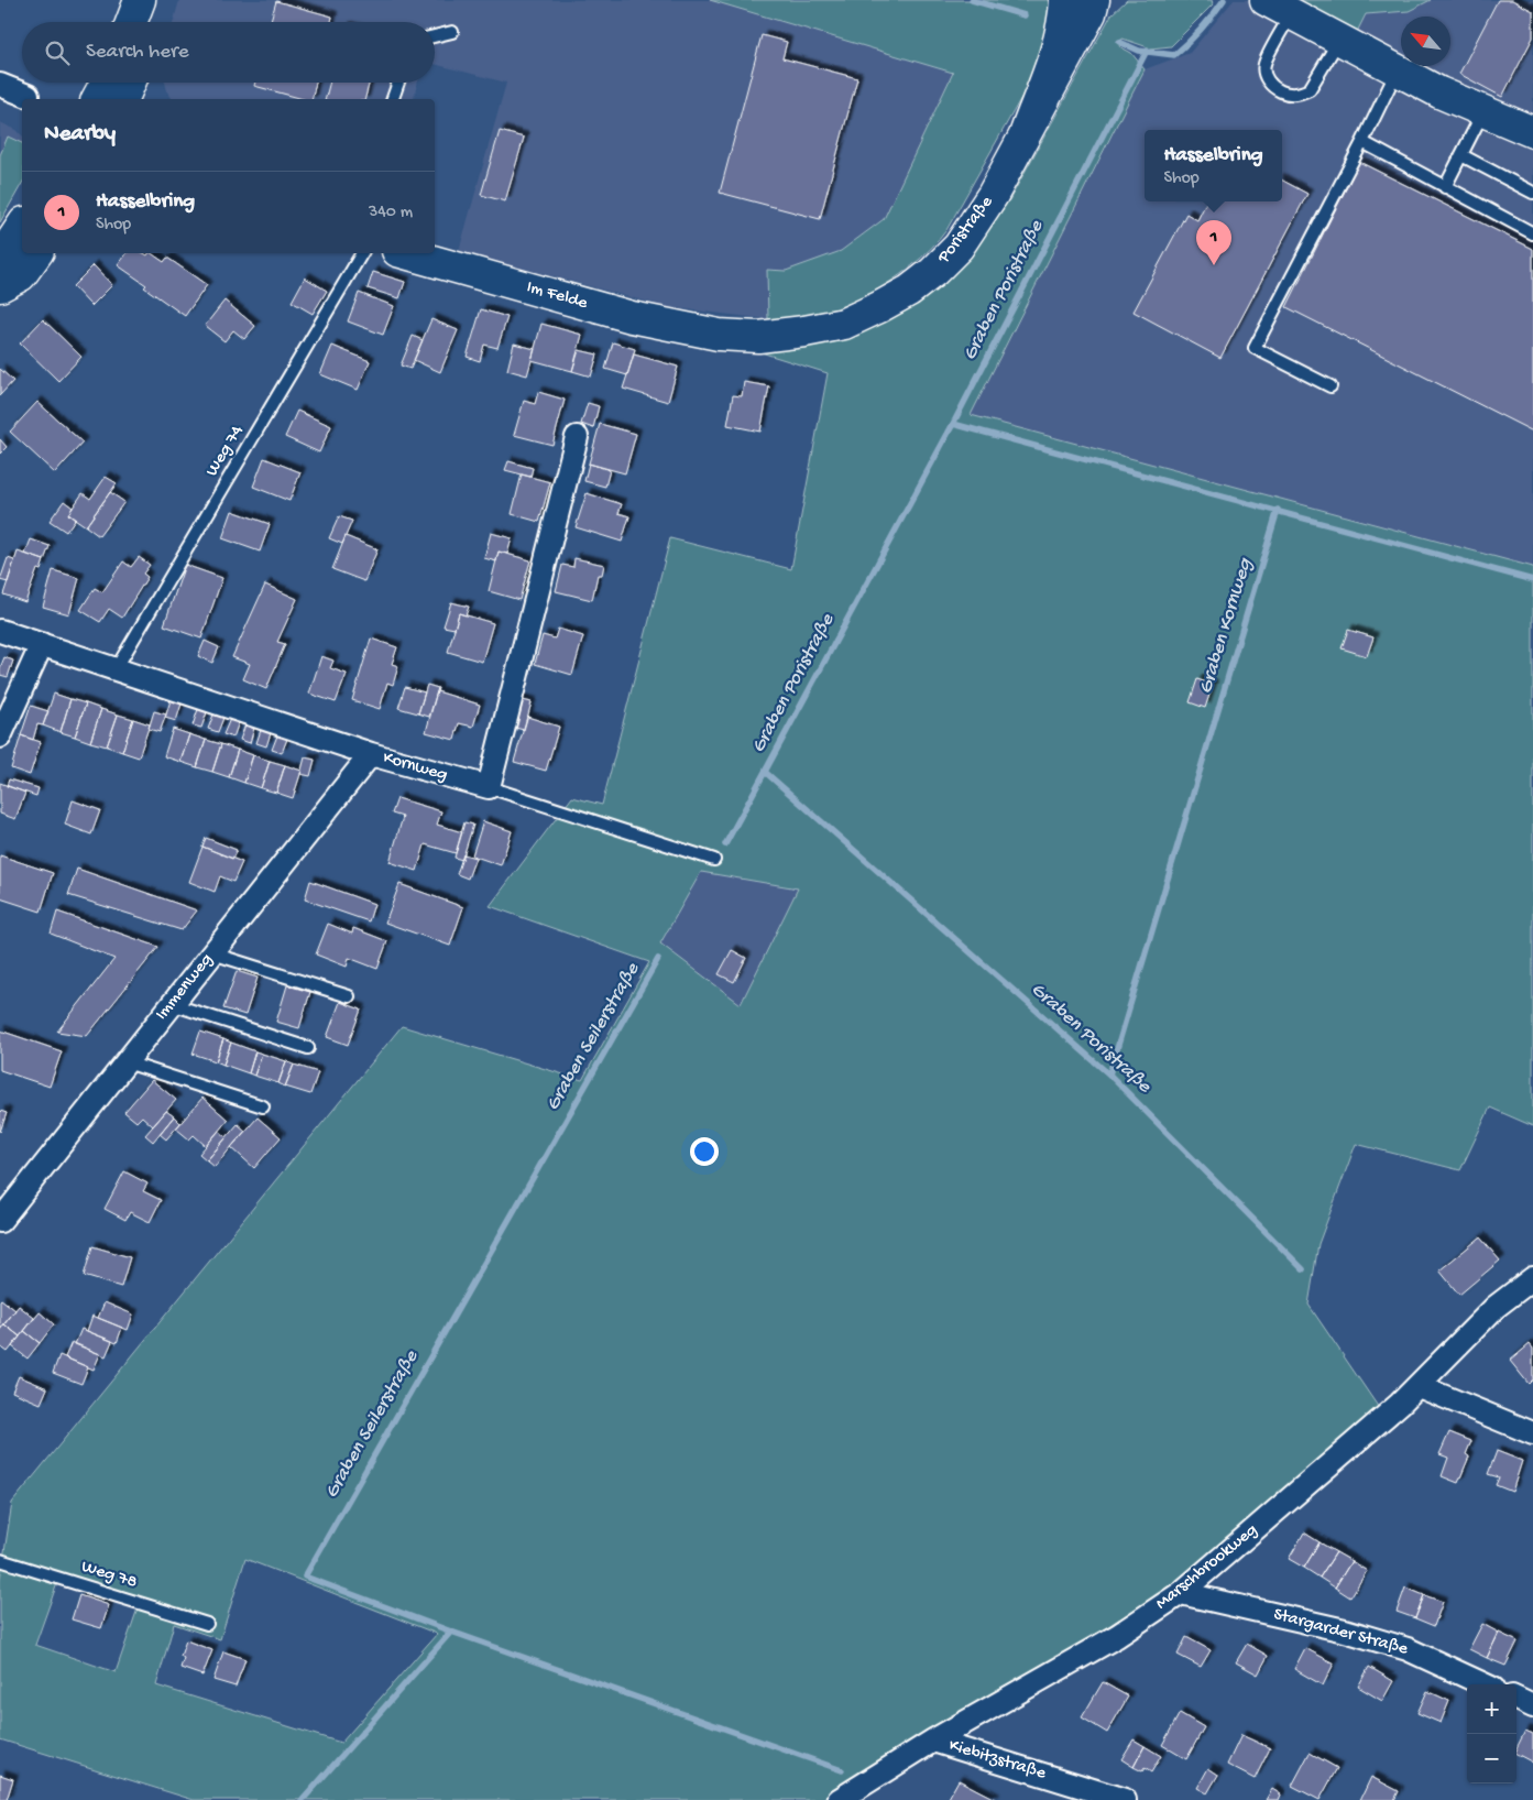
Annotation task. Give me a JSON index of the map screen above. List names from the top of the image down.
{
  "streets": {
    "main road": ["Poristraße", "Im Felde"],
    "street": [
      "Kornweg",
      "Immenweg",
      "Marschbrookweg",
      "Stargarder Straße",
      "Kiebitzstraße"
    ],
    "lane": ["Weg 74", "Weg 78"]
  },
  "crossings": [
    ["Poristraße", "Im Felde"],
    ["Weg 74", "Kornweg"],
    ["Kornweg", "Immenweg"],
    ["Marschbrookweg", "Stargarder Straße"],
    ["Marschbrookweg", "Kiebitzstraße"]
  ],
  "water": ["Graben Poristraße", "Graben Kornweg", "Graben Seilerstraße"],
  "north": "top left",
  "page": {
    "search": "Search here",
    "heading": "Nearby",
    "popup": ["Hasselbring", "Shop"],
    "list": [
      {
        "mark": "1",
        "name": "Hasselbring",
        "note": "Shop",
        "value": "340 m"
      }
    ],
    "pins": "1",
    "map_buttons": ["+", "−"]
  }
}
